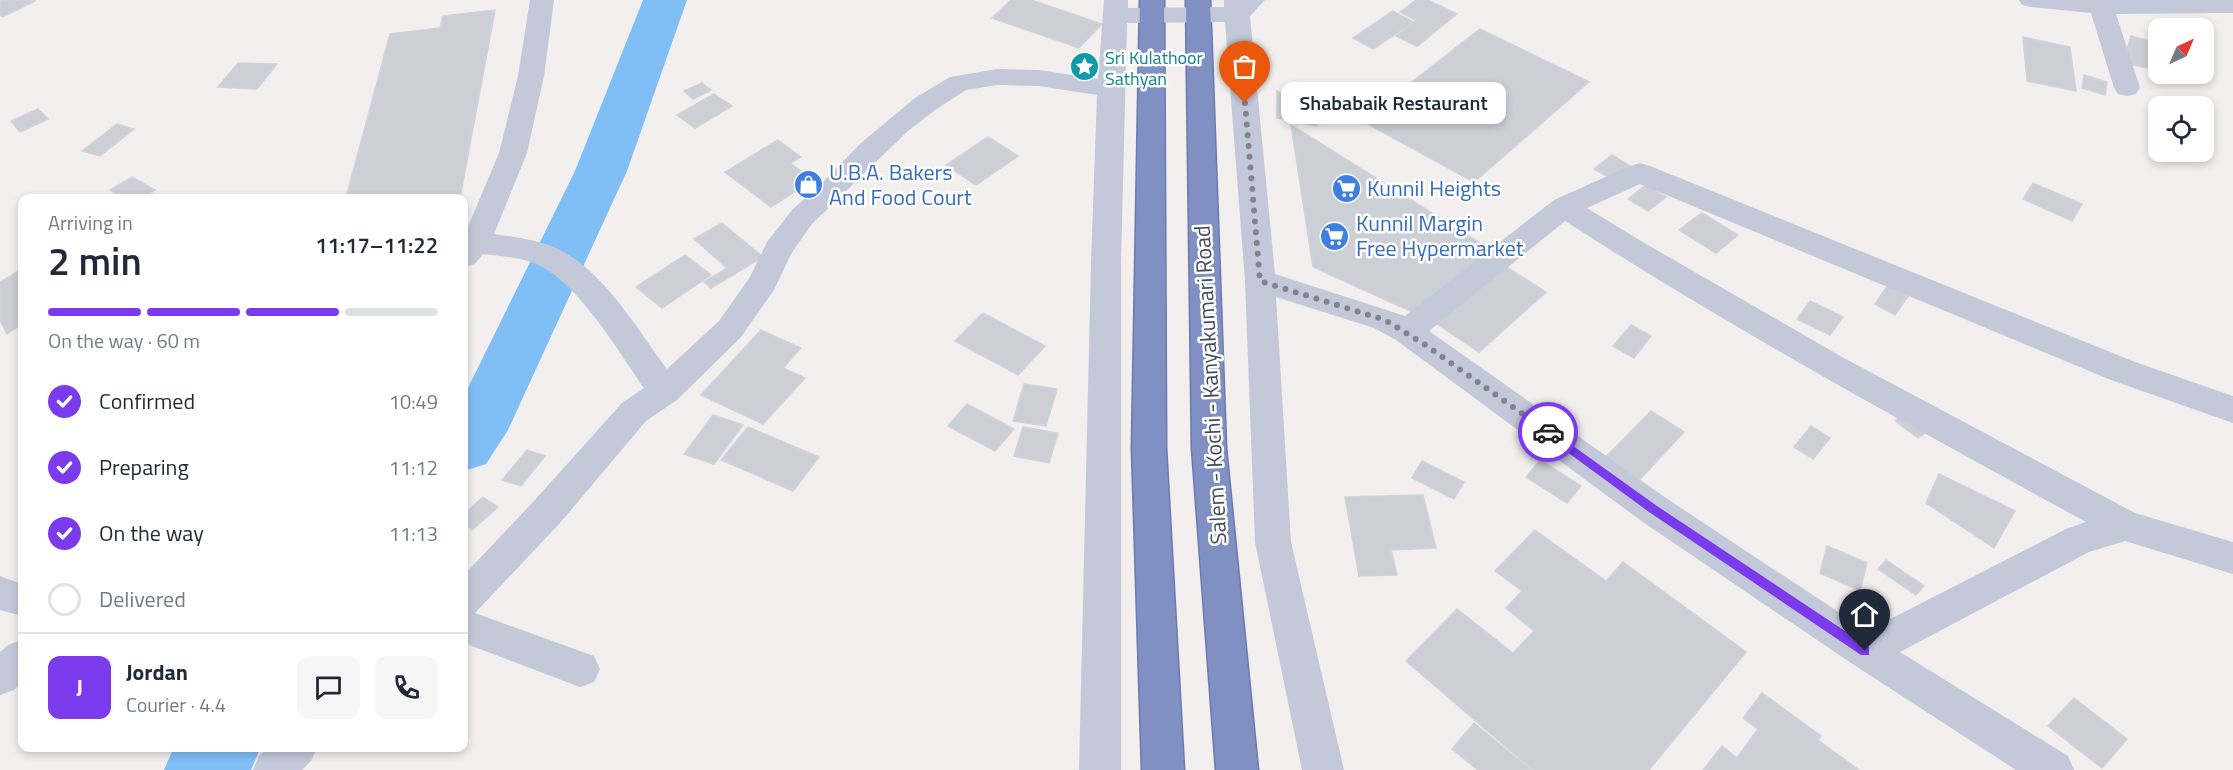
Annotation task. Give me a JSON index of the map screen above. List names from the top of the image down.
{
  "streets": {
    "highway": ["Salem - Kochi - Kanyakumari Road"]
  },
  "places": {
    "place": ["Sri Kulathoor Sathyan"],
    "other": ["Shababaik Restaurant"],
    "shop": ["U.B.A. Bakers And Food Court"],
    "supermarket": ["Kunnil Heights", "Kunnil Margin Free Hypermarket"]
  },
  "north": "top right",
  "page": {
    "bubble": "Shababaik Restaurant",
    "heading": ["2 min", "Arriving in", "11:17–11:22"],
    "panel": ["Jordan", "Courier · 4.4"],
    "bar": "On the way · 60 m",
    "list": [
      ["Confirmed", "10:49"],
      ["Preparing", "11:12"],
      ["On the way", "11:13"],
      "Delivered"
    ],
    "round": "J"
  }
}
